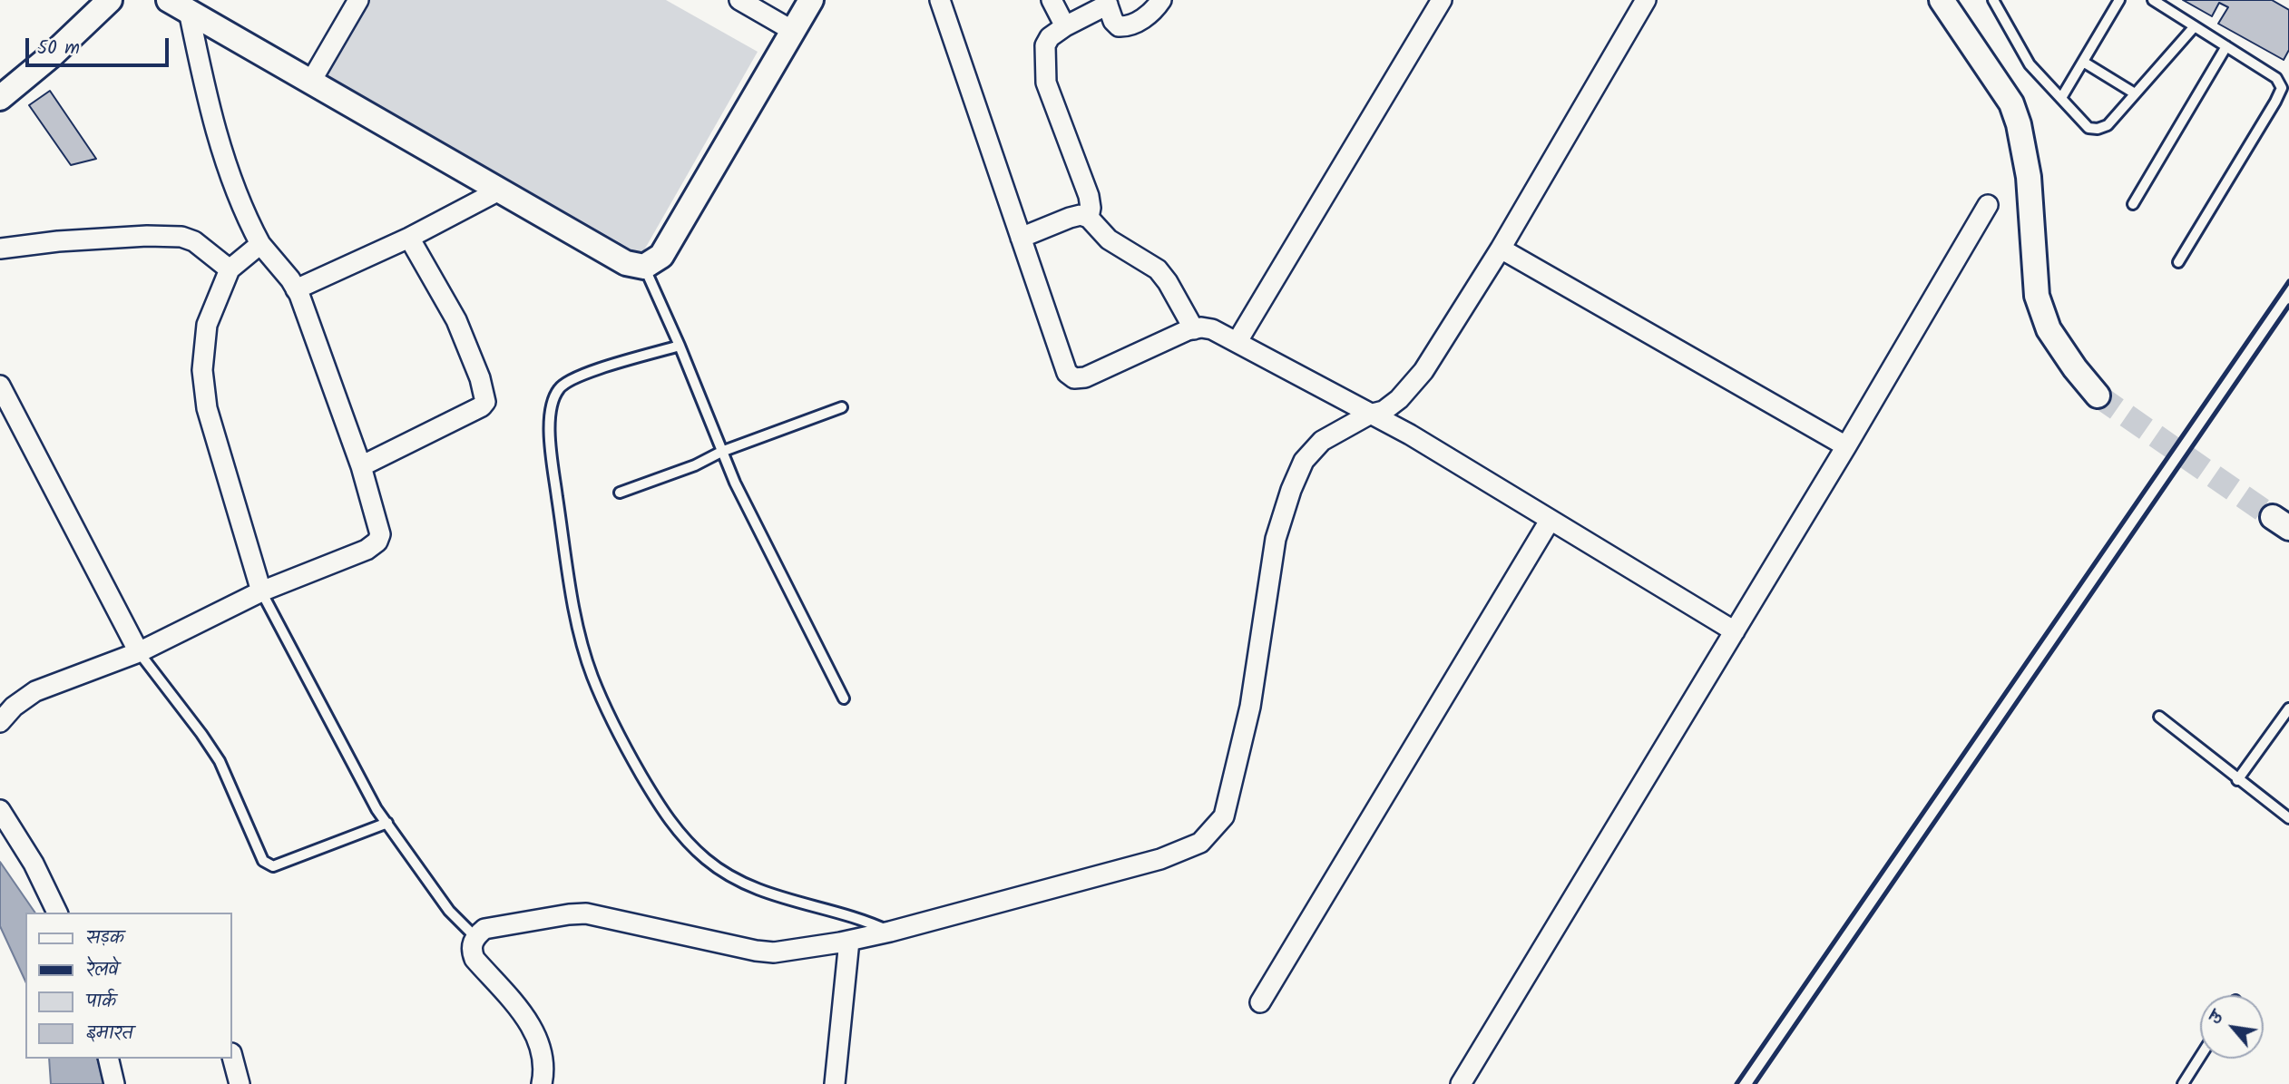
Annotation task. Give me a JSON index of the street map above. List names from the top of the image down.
{
  "legend": [
    "सड़क",
    "रेलवे",
    "पार्क",
    "इमारत"
  ],
  "scale_bar": "50 m",
  "north": "top left"
}
